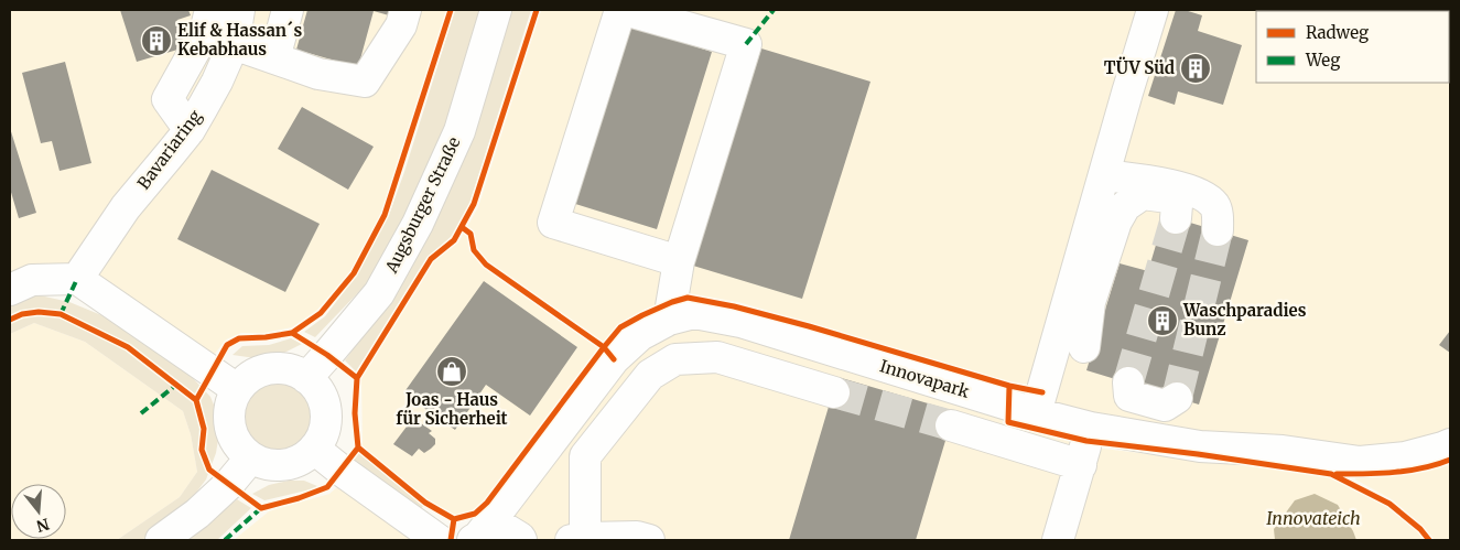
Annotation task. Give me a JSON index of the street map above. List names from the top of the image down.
{
  "streets": {
    "street": ["Bavariaring", "Augsburger Straße", "Innovapark"]
  },
  "water": ["Innovateich"],
  "places": {
    "building": ["Elif & Hassan´s Kebabhaus", "TÜV Süd", "Waschparadies Bunz"],
    "shop": ["Joas - Haus für Sicherheit"]
  },
  "legend": ["Radweg", "Weg"],
  "north": "bottom"
}
